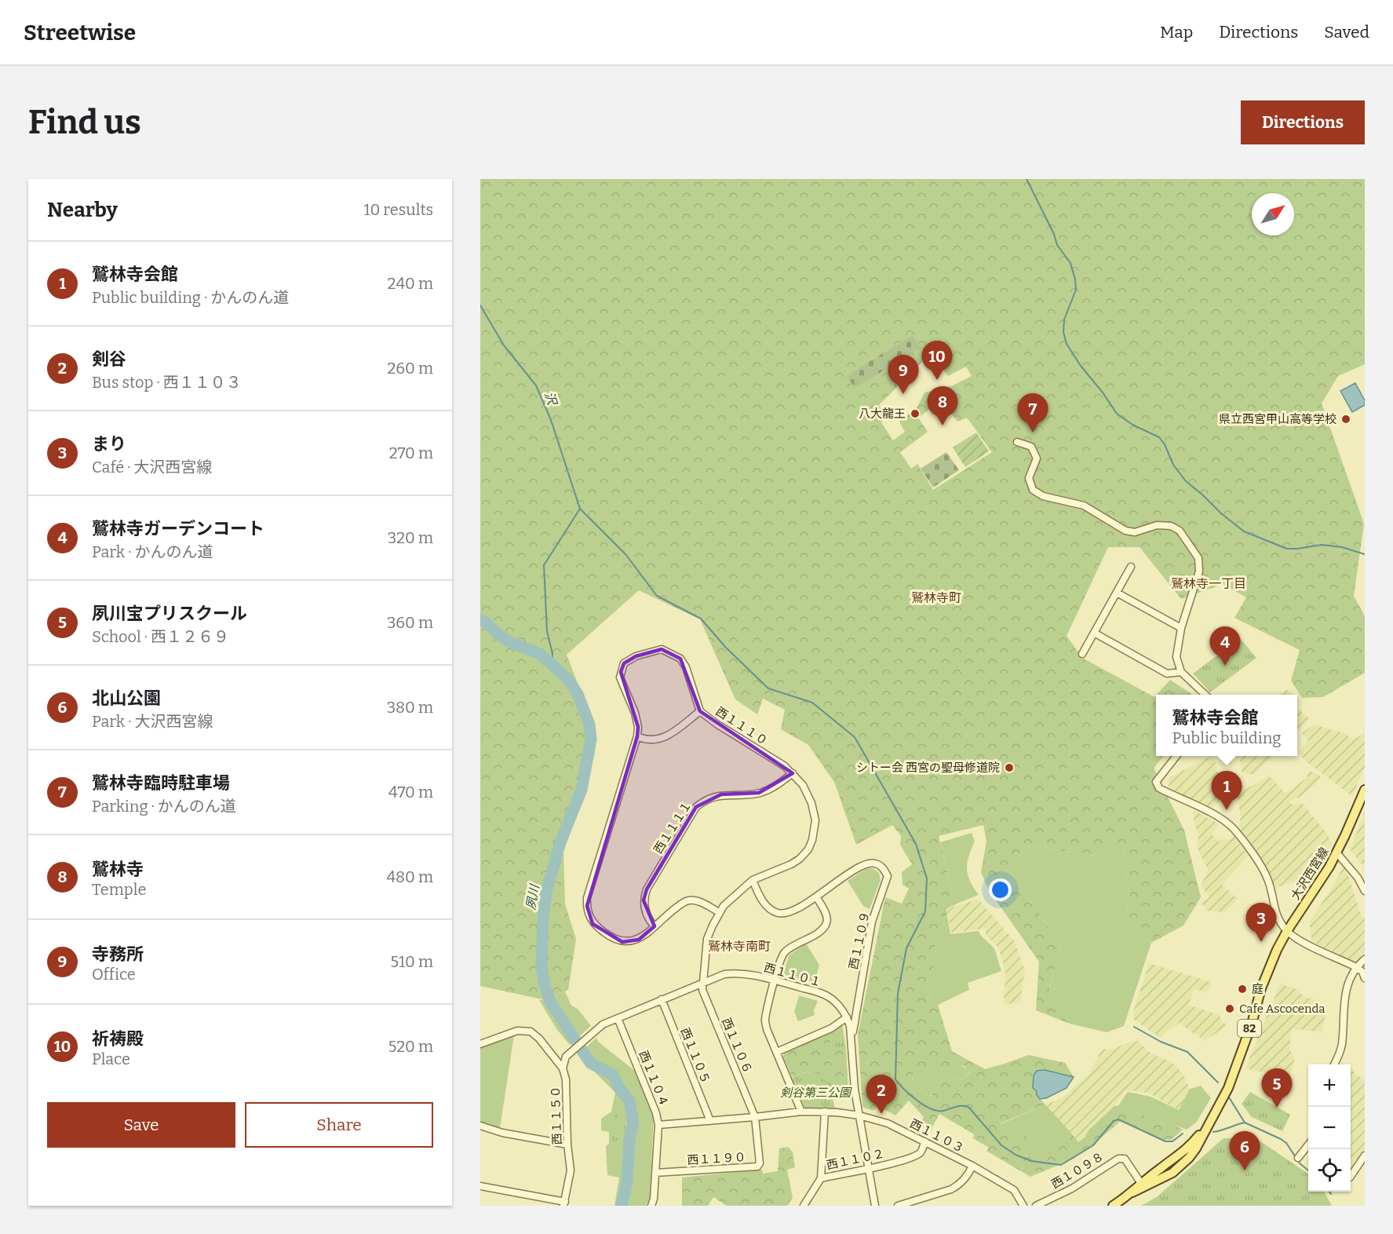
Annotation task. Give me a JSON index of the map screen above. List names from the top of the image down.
{
  "streets": {
    "main road": ["大沢西宮線", "82"],
    "street": [
      "西１１１０",
      "西１１１１",
      "西１１０９",
      "西１１０１",
      "西１１０６",
      "西１１０５",
      "西１１０４",
      "西１１５０",
      "西１１０３",
      "西１１９０",
      "西１１０２",
      "西１０９８"
    ]
  },
  "crossings": [
    ["西１１１０", "西１１１１"],
    ["西１１１０", "西１１０１"],
    ["西１１１０", "西１１０６"],
    ["大沢西宮線", "西１０９８"],
    ["西１１０９", "西１１０１"],
    ["西１１０１", "西１１０６"],
    ["西１１０１", "西１１０５"],
    ["西１１０１", "西１１０４"],
    ["西１１０１", "西１１５０"],
    ["西１１０１", "西１１０３"],
    ["西１１０１", "西１１０２"],
    ["西１１０６", "西１１０３"],
    ["西１１０６", "西１１９０"],
    ["西１１０５", "西１１０３"],
    ["西１１０４", "西１１０３"],
    ["西１１０４", "西１１９０"],
    ["西１１０３", "西１１９０"],
    ["西１１０３", "西１１０２"]
  ],
  "districts": ["鷲林寺一丁目", "鷲林寺町", "鷲林寺南町"],
  "water": ["沢", "夙川"],
  "parks": ["剣谷第三公園"],
  "places": [
    "八大龍王",
    "県立西宮甲山高等学校",
    "シトー会 西宮の聖母修道院",
    "庭",
    "Cafe Ascocenda"
  ],
  "north": "top right",
  "page": {
    "header": "Streetwise",
    "nav": ["Map", "Directions", "Saved"],
    "buttons": [
      "Directions",
      ["Save", "Share"]
    ],
    "title": "Find us",
    "heading": ["Nearby", "10 results"],
    "list": [
      {
        "mark": "1",
        "name": "鷲林寺会館",
        "note": "Public building · かんのん道",
        "value": "240 m"
      },
      {
        "mark": "2",
        "name": "剣谷",
        "note": "Bus stop · 西１１０３",
        "value": "260 m"
      },
      {
        "mark": "3",
        "name": "まり",
        "note": "Café · 大沢西宮線",
        "value": "270 m"
      },
      {
        "mark": "4",
        "name": "鷲林寺ガーデンコート",
        "note": "Park · かんのん道",
        "value": "320 m"
      },
      {
        "mark": "5",
        "name": "夙川宝プリスクール",
        "note": "School · 西１２６９",
        "value": "360 m"
      },
      {
        "mark": "6",
        "name": "北山公園",
        "note": "Park · 大沢西宮線",
        "value": "380 m"
      },
      {
        "mark": "7",
        "name": "鷲林寺臨時駐車場",
        "note": "Parking · かんのん道",
        "value": "470 m"
      },
      {
        "mark": "8",
        "name": "鷲林寺",
        "note": "Temple",
        "value": "480 m"
      },
      {
        "mark": "9",
        "name": "寺務所",
        "note": "Office",
        "value": "510 m"
      },
      {
        "mark": "10",
        "name": "祈祷殿",
        "note": "Place",
        "value": "520 m"
      }
    ],
    "pins": [
      "10",
      "9",
      "8",
      "7",
      "4",
      "1",
      "3",
      "5",
      "2",
      "6"
    ],
    "popup": ["鷲林寺会館", "Public building"],
    "map_buttons": ["+", "−"]
  }
}
